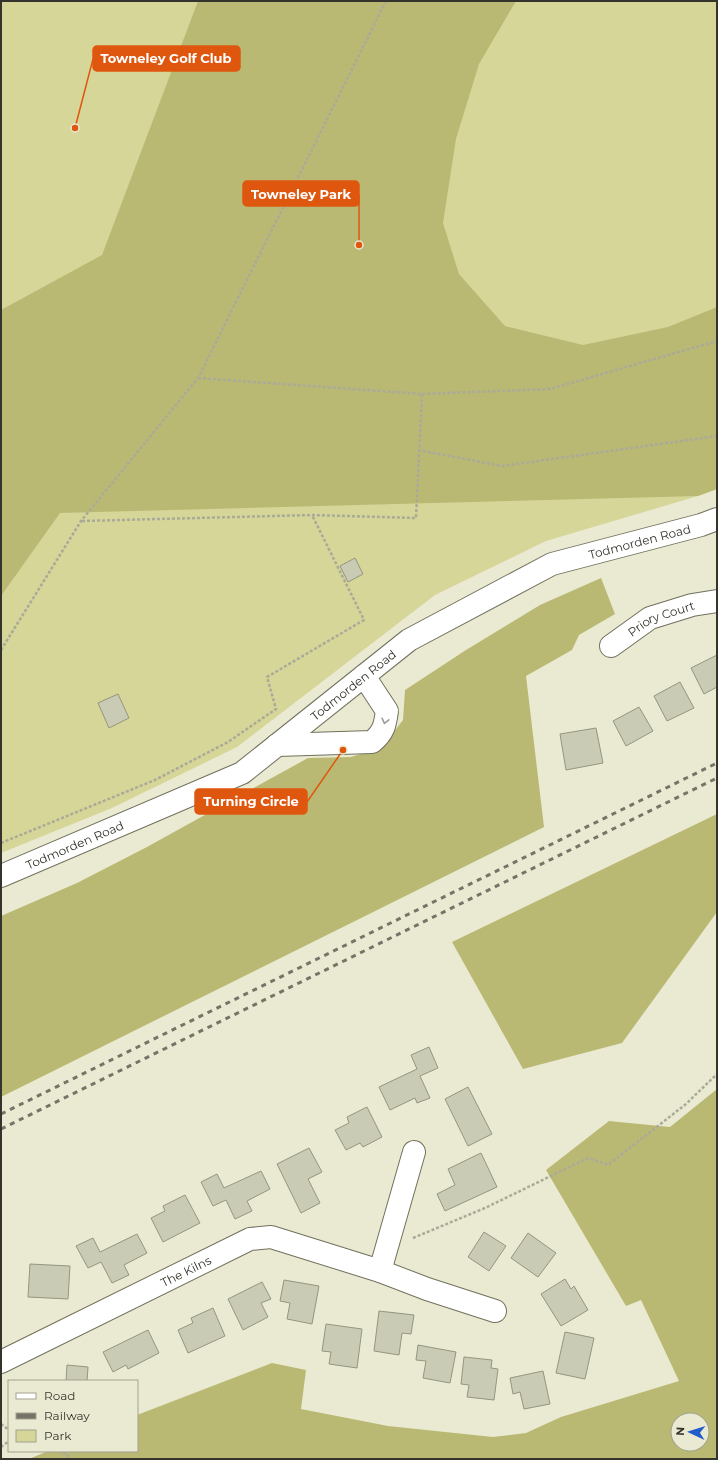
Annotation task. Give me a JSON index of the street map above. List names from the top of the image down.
{
  "streets": {
    "main road": ["Todmorden Road", "Priory Court", "The Kilns"]
  },
  "places": ["Towneley Golf Club", "Towneley Park", "Turning Circle"],
  "legend": ["Road", "Railway", "Park"],
  "north": "left"
}
